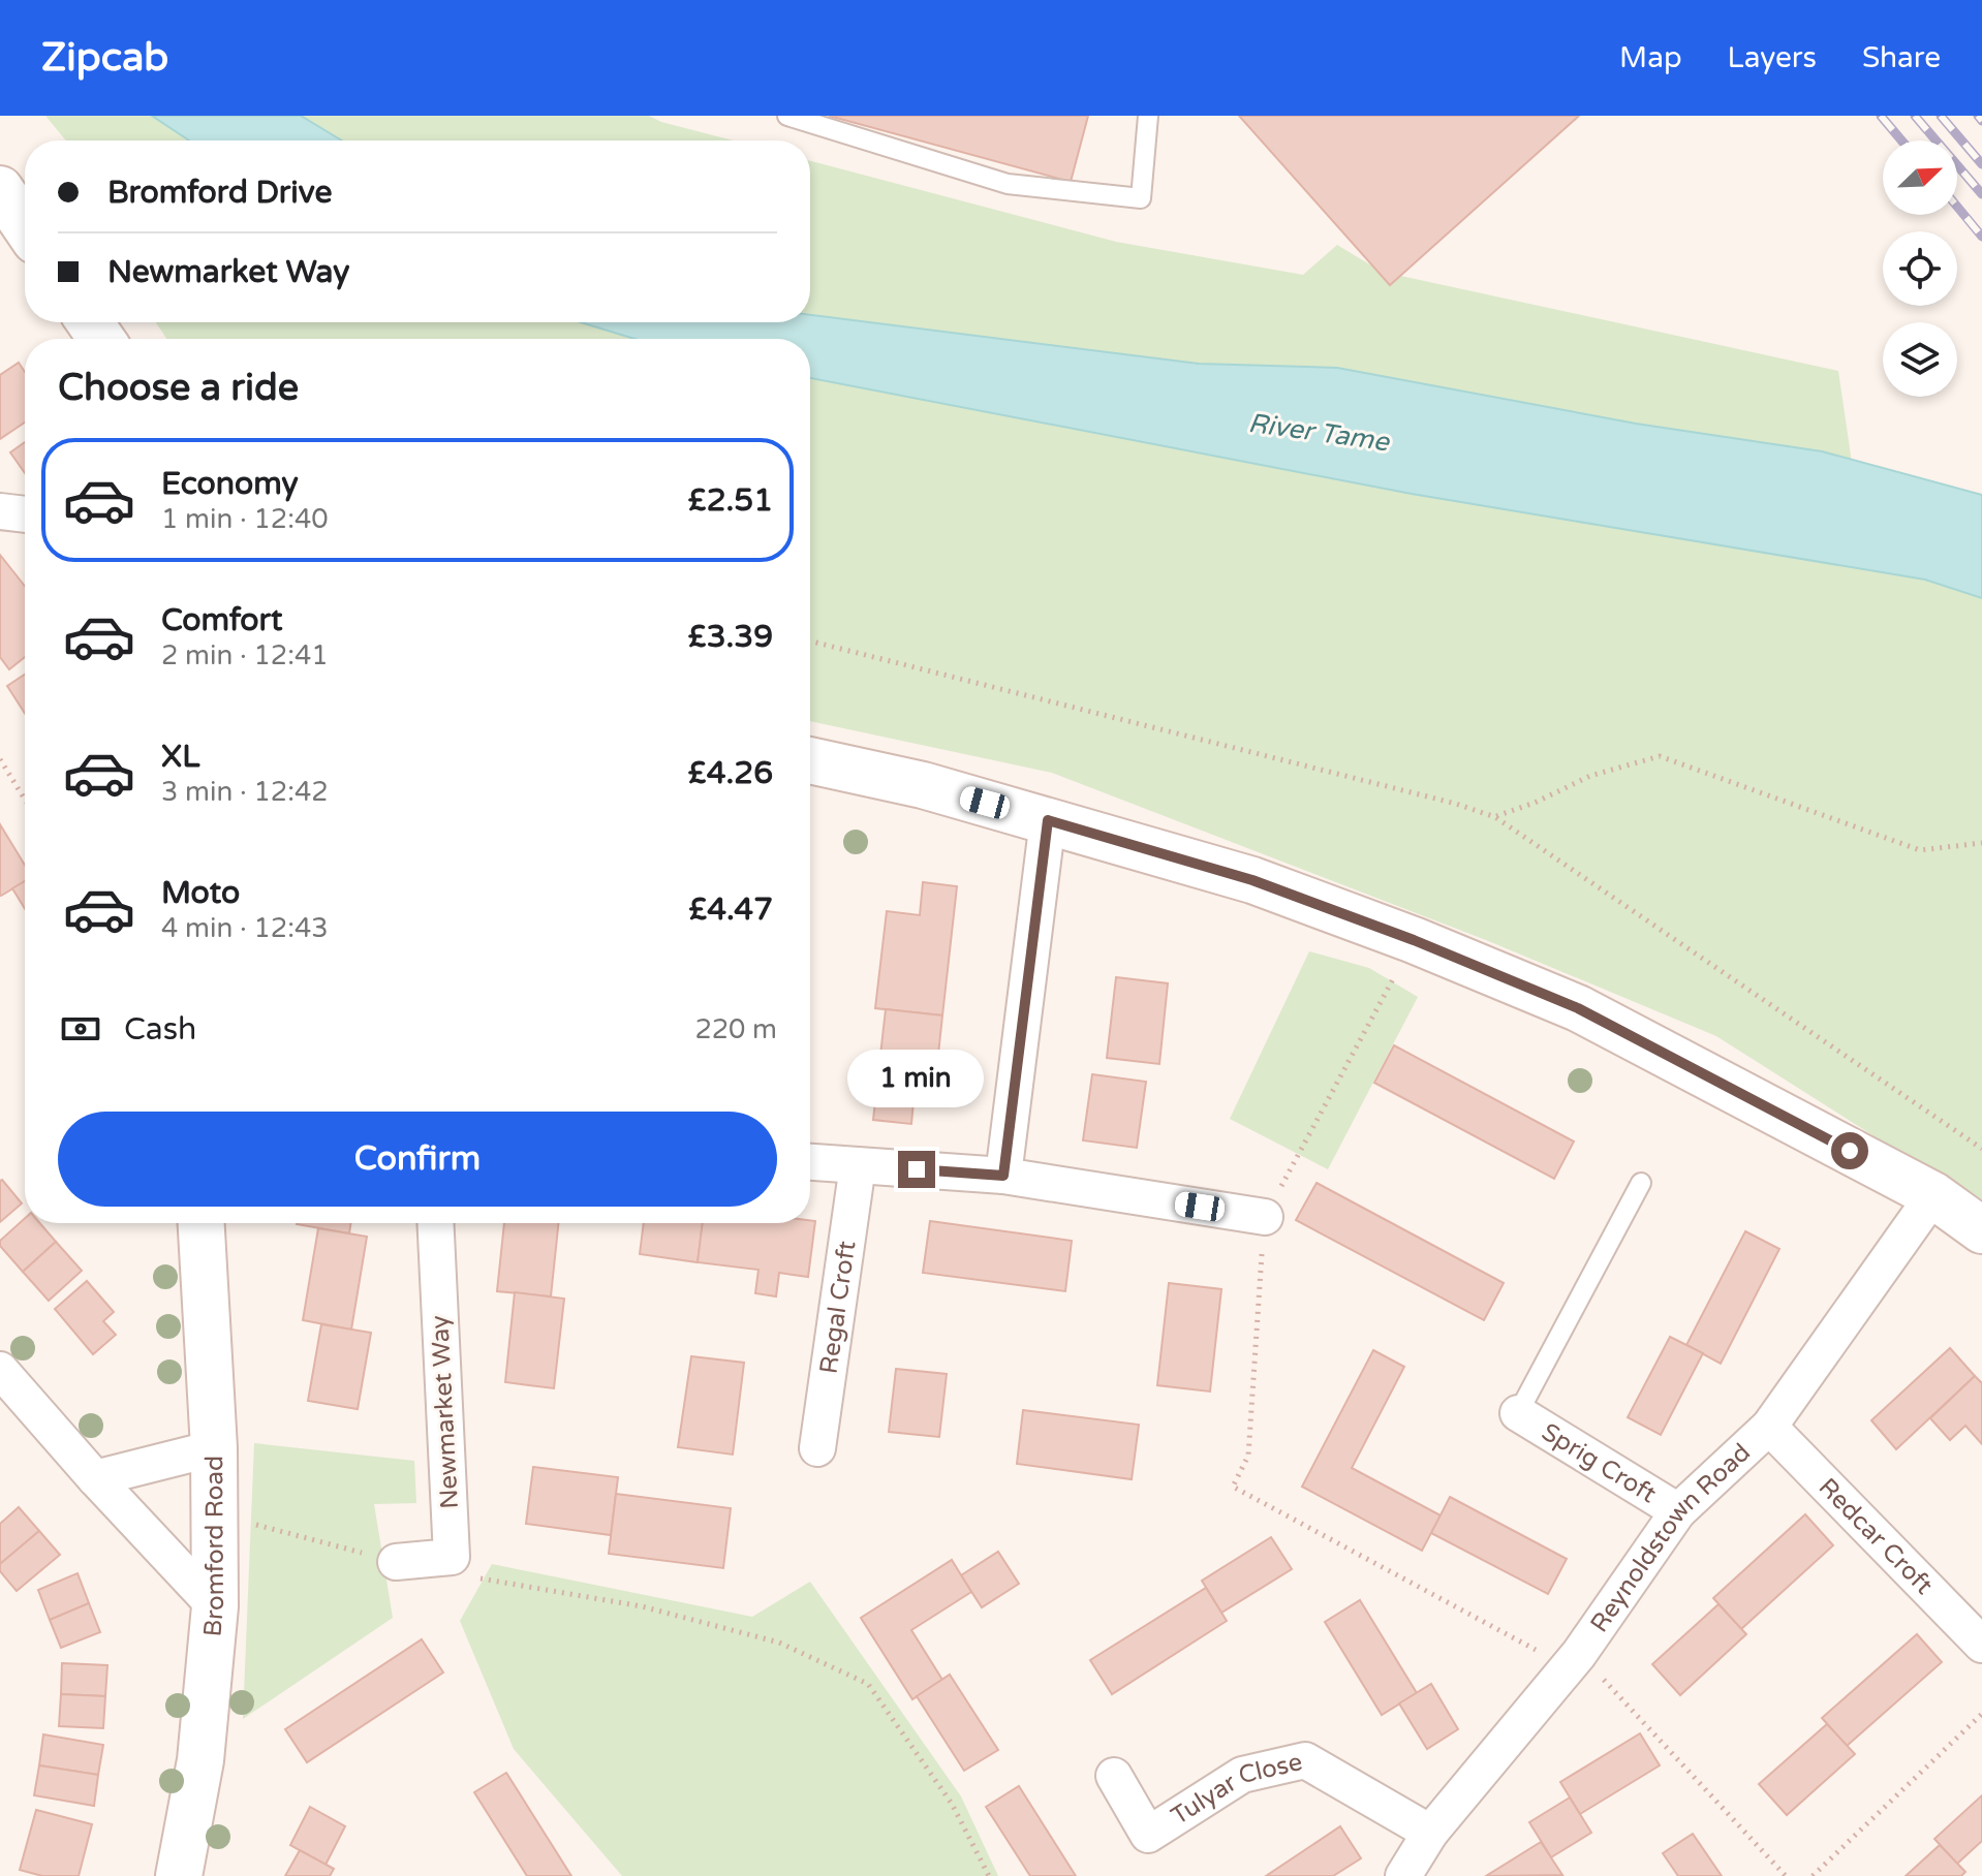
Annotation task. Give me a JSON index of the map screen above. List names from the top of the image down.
{
  "streets": {
    "street": [
      "Regal Croft",
      "Newmarket Way",
      "Sprig Croft",
      "Redcar Croft",
      "Reynoldstown Road",
      "Bromford Road",
      "Tulyar Close"
    ]
  },
  "crossings": [
    ["Sprig Croft", "Reynoldstown Road"],
    ["Redcar Croft", "Reynoldstown Road"],
    ["Reynoldstown Road", "Tulyar Close"]
  ],
  "water": ["River Tame"],
  "north": "top right",
  "page": {
    "header": "Zipcab",
    "nav": ["Map", "Layers", "Share"],
    "banner": ["Bromford Drive", "Newmarket Way"],
    "heading": "Choose a ride",
    "list": [
      {
        "name": "Economy",
        "note": "1 min · 12:40",
        "value": "£2.51"
      },
      {
        "name": "Comfort",
        "note": "2 min · 12:41",
        "value": "£3.39"
      },
      {
        "name": "XL",
        "note": "3 min · 12:42",
        "value": "£4.26"
      },
      {
        "name": "Moto",
        "note": "4 min · 12:43",
        "value": "£4.47"
      }
    ],
    "pay": ["Cash", "220 m"],
    "bubble": "1 min",
    "buttons": "Confirm"
  }
}
